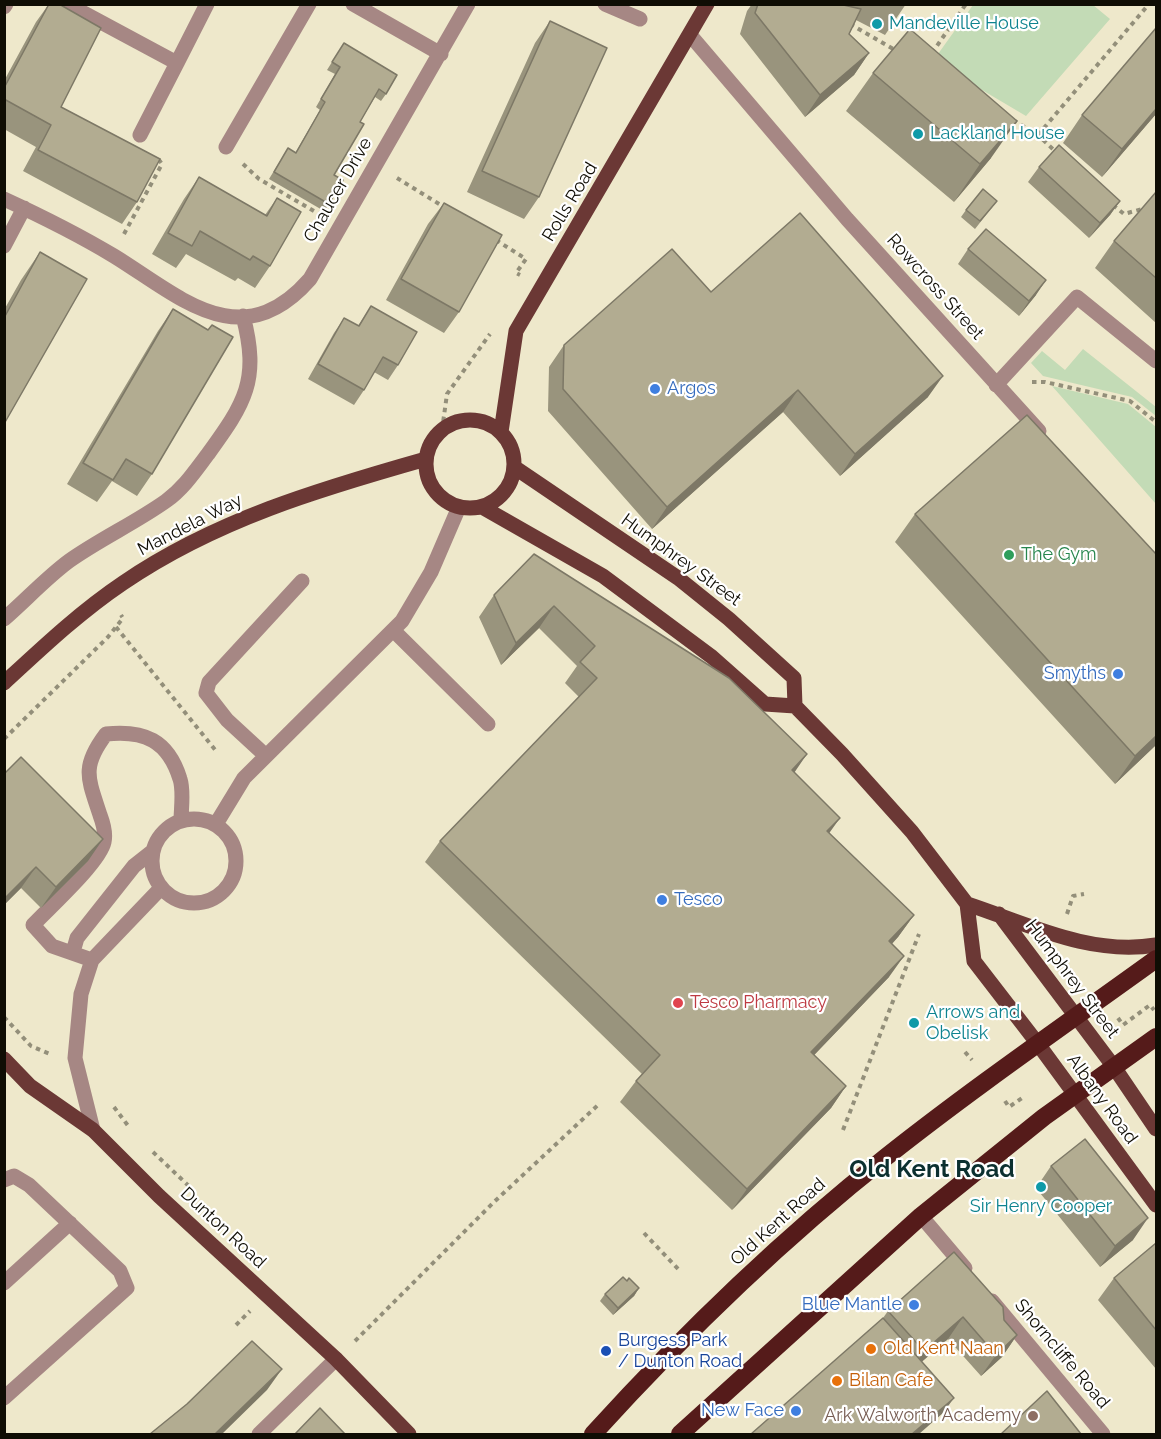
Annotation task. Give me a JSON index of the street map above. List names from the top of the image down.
{
  "streets": {
    "highway": ["Old Kent Road"],
    "main road": [
      "Rolls Road",
      "Mandela Way",
      "Humphrey Street",
      "Albany Road",
      "Dunton Road"
    ],
    "street": ["Chaucer Drive", "Rowcross Street", "Shorncliffe Road"]
  },
  "crossings": [
    ["Rolls Road", "Rowcross Street"],
    ["Rolls Road", "Mandela Way"],
    ["Rolls Road", "Humphrey Street"],
    ["Mandela Way", "Humphrey Street"],
    ["Humphrey Street", "Albany Road"],
    ["Humphrey Street", "Old Kent Road"],
    ["Albany Road", "Old Kent Road"]
  ],
  "districts": ["Old Kent Road"],
  "places": [
    "Mandeville House",
    "Lackland House",
    "Argos",
    "The Gym",
    "Smyths",
    "Tesco",
    "Tesco Pharmacy",
    "Arrows and Obelisk",
    "Sir Henry Cooper",
    "Blue Mantle",
    "Old Kent Naan",
    "Burgess Park / Dunton Road",
    "Bilan Cafe",
    "New Face",
    "Ark Walworth Academy"
  ]
}
